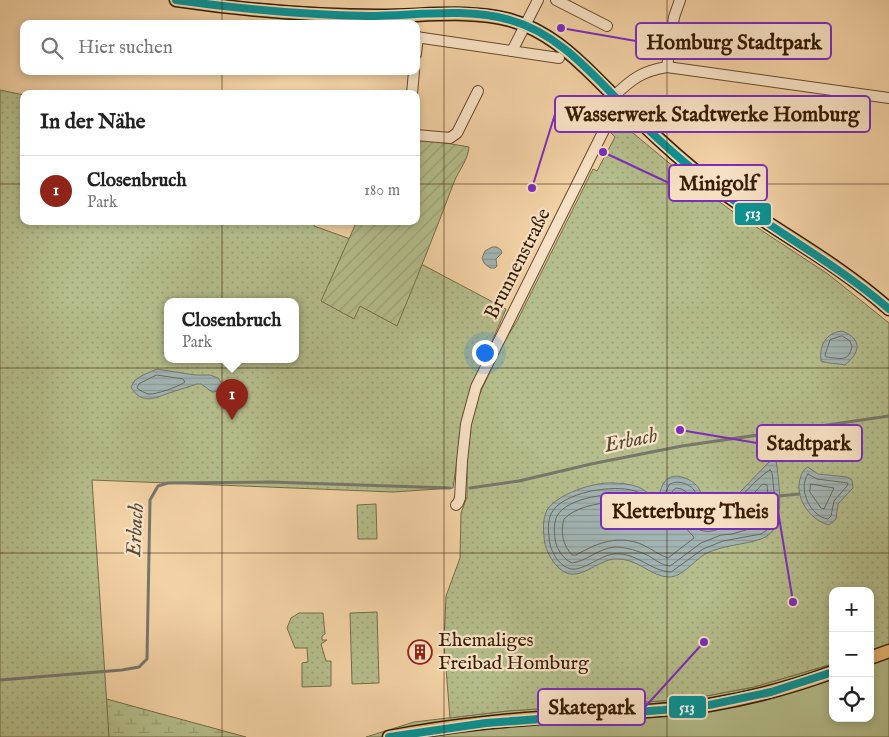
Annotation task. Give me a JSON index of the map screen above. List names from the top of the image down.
{
  "streets": {
    "street": ["Brunnenstraße"]
  },
  "water": ["Erbach"],
  "places": {
    "other": [
      "Homburg Stadtpark",
      "Minigolf",
      "Wasserwerk Stadtwerke Homburg",
      "Stadtpark",
      "Kletterburg Theis",
      "Skatepark"
    ],
    "building": ["Ehemaliges Freibad Homburg"]
  },
  "lines": ["transit line 513"],
  "page": {
    "search": "Hier suchen",
    "heading": "In der Nähe",
    "list": [
      {
        "mark": "1",
        "name": "Closenbruch",
        "note": "Park",
        "value": "180 m"
      }
    ],
    "popup": ["Closenbruch", "Park"],
    "pins": "1",
    "map_buttons": ["+", "−"]
  }
}
